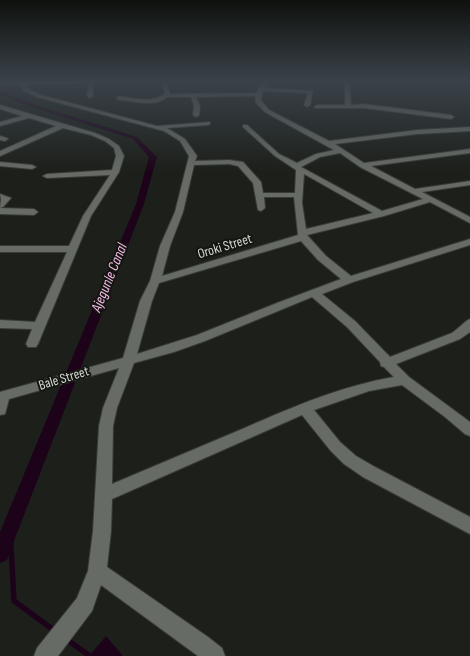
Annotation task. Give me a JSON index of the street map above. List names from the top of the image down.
{
  "streets": {
    "street": ["Oroki Street", "Bale Street"]
  },
  "water": ["Ajegunle Canal"]
}
